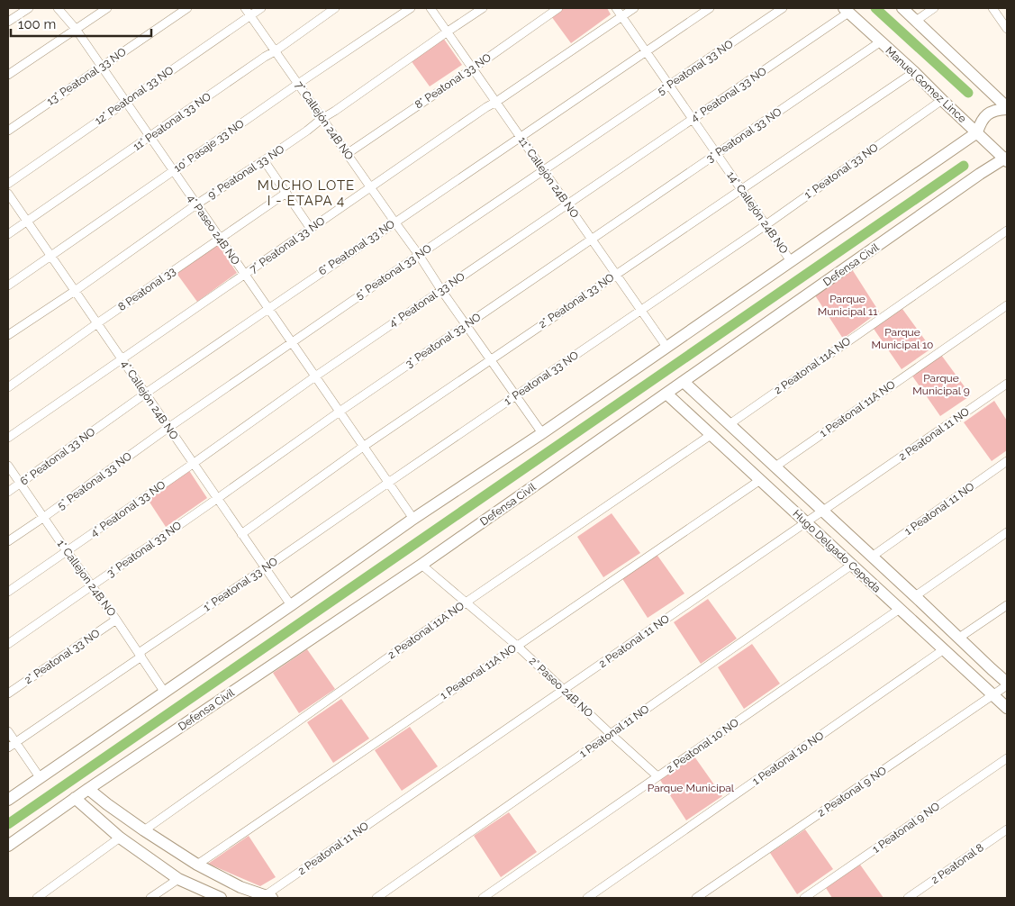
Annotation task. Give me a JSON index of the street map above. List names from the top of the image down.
{
  "streets": {
    "street": [
      "5° Peatonal 33 NO",
      "13° Peatonal 33 NO",
      "8° Peatonal 33 NO",
      "Manuel Gomez Lince",
      "4° Peatonal 33 NO",
      "12° Peatonal 33 NO",
      "7° Callejón 24B NO",
      "11° Peatonal 33 NO",
      "3° Peatonal 33 NO",
      "10° Pasaje 33 NO",
      "1° Peatonal 33 NO",
      "9° Peatonal 33 NO",
      "11° Callejón 24B NO",
      "14° Callejón 24B NO",
      "4° Paseo 24B NO",
      "7° Peatonal 33 NO",
      "6° Peatonal 33 NO",
      "Defensa Civil",
      "8 Peatonal 33",
      "2° Peatonal 33 NO",
      "2 Peatonal 11A NO",
      "4° Callejón 24B NO",
      "1 Peatonal 11A NO",
      "2 Peatonal 11 NO",
      "1 Peatonal 11 NO",
      "Hugo Delgado Cepeda",
      "1° Callejon 24B NO",
      "2° Paseo 24B NO",
      "2 Peatonal 10 NO",
      "1 Peatonal 10 NO",
      "2 Peatonal 9 NO",
      "1 Peatonal 9 NO",
      "2 Peatonal 8"
    ]
  },
  "crossings": [
    ["5° Peatonal 33 NO", "7° Callejón 24B NO"],
    ["5° Peatonal 33 NO", "11° Callejón 24B NO"],
    ["5° Peatonal 33 NO", "14° Callejón 24B NO"],
    ["5° Peatonal 33 NO", "4° Paseo 24B NO"],
    ["5° Peatonal 33 NO", "4° Callejón 24B NO"],
    ["5° Peatonal 33 NO", "1° Callejon 24B NO"],
    ["13° Peatonal 33 NO", "4° Paseo 24B NO"],
    ["8° Peatonal 33 NO", "7° Callejón 24B NO"],
    ["8° Peatonal 33 NO", "11° Callejón 24B NO"],
    ["Manuel Gomez Lince", "4° Peatonal 33 NO"],
    ["Manuel Gomez Lince", "3° Peatonal 33 NO"],
    ["Manuel Gomez Lince", "1° Peatonal 33 NO"],
    ["Manuel Gomez Lince", "Defensa Civil"],
    ["Manuel Gomez Lince", "2° Peatonal 33 NO"],
    ["4° Peatonal 33 NO", "7° Callejón 24B NO"],
    ["4° Peatonal 33 NO", "11° Callejón 24B NO"],
    ["4° Peatonal 33 NO", "14° Callejón 24B NO"],
    ["4° Peatonal 33 NO", "4° Paseo 24B NO"],
    ["4° Peatonal 33 NO", "4° Callejón 24B NO"],
    ["4° Peatonal 33 NO", "1° Callejon 24B NO"],
    ["12° Peatonal 33 NO", "7° Callejón 24B NO"],
    ["12° Peatonal 33 NO", "4° Paseo 24B NO"],
    ["7° Callejón 24B NO", "11° Peatonal 33 NO"],
    ["7° Callejón 24B NO", "3° Peatonal 33 NO"],
    ["7° Callejón 24B NO", "10° Pasaje 33 NO"],
    ["7° Callejón 24B NO", "1° Peatonal 33 NO"],
    ["7° Callejón 24B NO", "9° Peatonal 33 NO"],
    ["7° Callejón 24B NO", "7° Peatonal 33 NO"],
    ["7° Callejón 24B NO", "6° Peatonal 33 NO"],
    ["7° Callejón 24B NO", "2° Peatonal 33 NO"],
    ["11° Peatonal 33 NO", "4° Paseo 24B NO"],
    ["11° Peatonal 33 NO", "4° Callejón 24B NO"],
    ["3° Peatonal 33 NO", "11° Callejón 24B NO"],
    ["3° Peatonal 33 NO", "14° Callejón 24B NO"],
    ["3° Peatonal 33 NO", "4° Paseo 24B NO"],
    ["3° Peatonal 33 NO", "4° Callejón 24B NO"],
    ["3° Peatonal 33 NO", "1° Callejon 24B NO"],
    ["10° Pasaje 33 NO", "4° Paseo 24B NO"],
    ["10° Pasaje 33 NO", "4° Callejón 24B NO"],
    ["1° Peatonal 33 NO", "11° Callejón 24B NO"],
    ["1° Peatonal 33 NO", "14° Callejón 24B NO"],
    ["1° Peatonal 33 NO", "4° Paseo 24B NO"],
    ["1° Peatonal 33 NO", "4° Callejón 24B NO"],
    ["1° Peatonal 33 NO", "1° Callejon 24B NO"],
    ["9° Peatonal 33 NO", "11° Callejón 24B NO"],
    ["9° Peatonal 33 NO", "4° Paseo 24B NO"],
    ["9° Peatonal 33 NO", "4° Callejón 24B NO"],
    ["11° Callejón 24B NO", "7° Peatonal 33 NO"],
    ["11° Callejón 24B NO", "6° Peatonal 33 NO"],
    ["11° Callejón 24B NO", "2° Peatonal 33 NO"],
    ["14° Callejón 24B NO", "7° Peatonal 33 NO"],
    ["14° Callejón 24B NO", "6° Peatonal 33 NO"],
    ["14° Callejón 24B NO", "2° Peatonal 33 NO"],
    ["4° Paseo 24B NO", "7° Peatonal 33 NO"],
    ["4° Paseo 24B NO", "6° Peatonal 33 NO"],
    ["4° Paseo 24B NO", "8 Peatonal 33"],
    ["4° Paseo 24B NO", "2° Peatonal 33 NO"],
    ["7° Peatonal 33 NO", "4° Callejón 24B NO"],
    ["6° Peatonal 33 NO", "4° Callejón 24B NO"],
    ["6° Peatonal 33 NO", "1° Callejon 24B NO"],
    ["Defensa Civil", "Hugo Delgado Cepeda"],
    ["Defensa Civil", "2° Paseo 24B NO"],
    ["8 Peatonal 33", "4° Callejón 24B NO"],
    ["2° Peatonal 33 NO", "4° Callejón 24B NO"],
    ["2° Peatonal 33 NO", "1° Callejon 24B NO"],
    ["2 Peatonal 11A NO", "Hugo Delgado Cepeda"],
    ["2 Peatonal 11A NO", "2° Paseo 24B NO"],
    ["1 Peatonal 11A NO", "Hugo Delgado Cepeda"],
    ["1 Peatonal 11A NO", "2° Paseo 24B NO"],
    ["2 Peatonal 11 NO", "Hugo Delgado Cepeda"],
    ["2 Peatonal 11 NO", "2° Paseo 24B NO"],
    ["1 Peatonal 11 NO", "Hugo Delgado Cepeda"],
    ["1 Peatonal 11 NO", "2° Paseo 24B NO"],
    ["Hugo Delgado Cepeda", "2 Peatonal 10 NO"],
    ["Hugo Delgado Cepeda", "1 Peatonal 10 NO"],
    ["Hugo Delgado Cepeda", "2 Peatonal 9 NO"],
    ["2° Paseo 24B NO", "2 Peatonal 10 NO"]
  ],
  "districts": ["MUCHO LOTE I - ETAPA 4"],
  "parks": [
    "Parque Municipal 11",
    "Parque Municipal 10",
    "Parque Municipal 9",
    "Parque Municipal"
  ],
  "scale_bar": "100 m"
}
